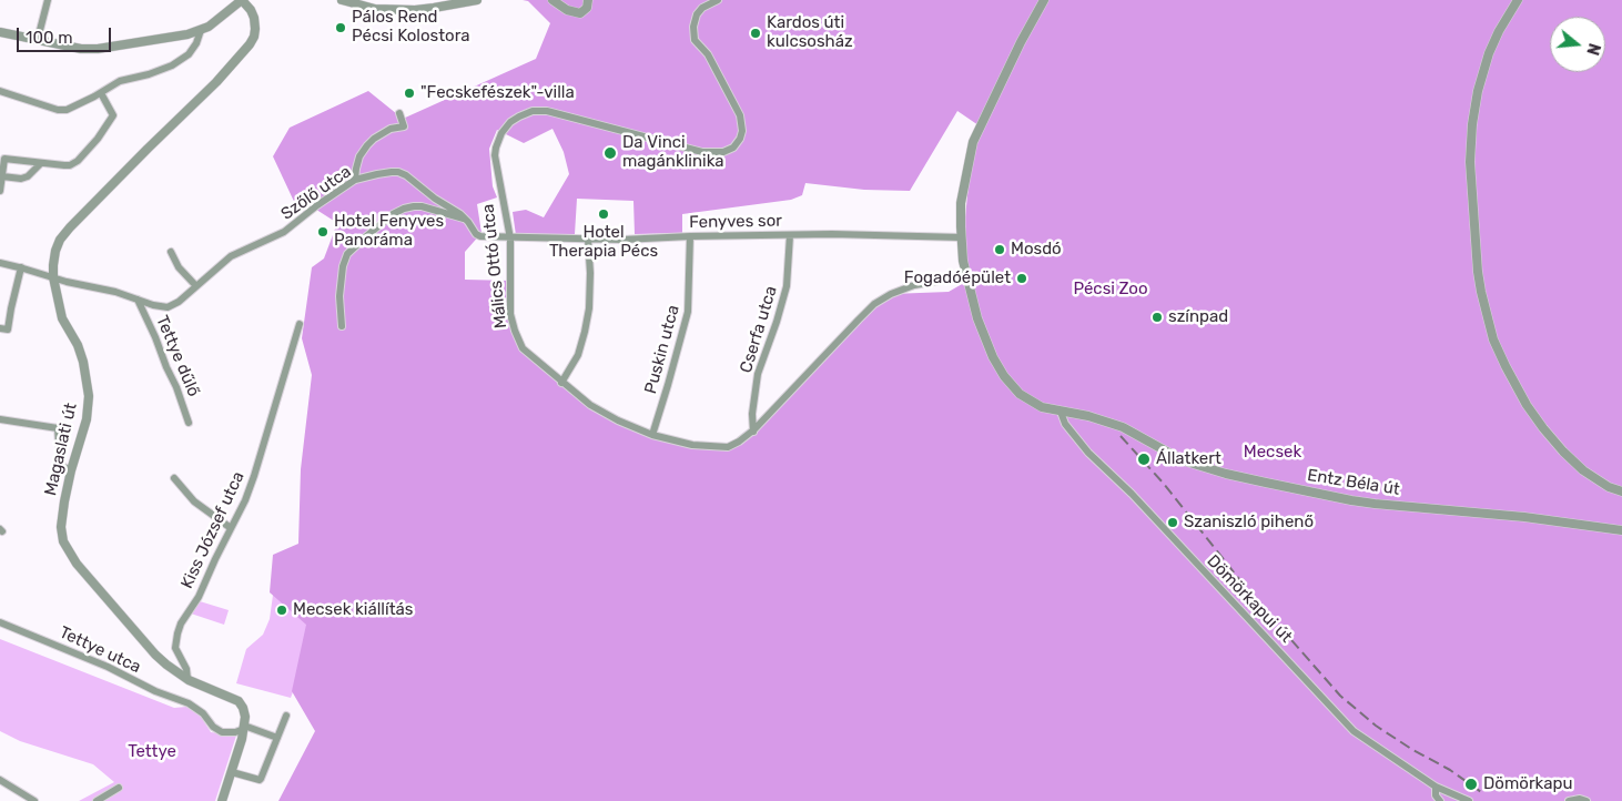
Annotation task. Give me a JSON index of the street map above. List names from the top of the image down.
{
  "streets": {
    "street": [
      "Szőlő utca",
      "Fenyves sor",
      "Málics Ottó utca",
      "Cserfa utca",
      "Puskin utca",
      "Tettye dűlő",
      "Magaslati út",
      "Entz Béla út",
      "Kiss József utca",
      "Dömörkapui út",
      "Tettye utca"
    ]
  },
  "crossings": [
    ["Szőlő utca", "Tettye dűlő"],
    ["Szőlő utca", "Magaslati út"],
    ["Fenyves sor", "Málics Ottó utca"],
    ["Fenyves sor", "Cserfa utca"],
    ["Fenyves sor", "Puskin utca"],
    ["Fenyves sor", "Entz Béla út"],
    ["Málics Ottó utca", "Cserfa utca"],
    ["Málics Ottó utca", "Puskin utca"],
    ["Málics Ottó utca", "Entz Béla út"],
    ["Magaslati út", "Kiss József utca"],
    ["Magaslati út", "Tettye utca"],
    ["Entz Béla út", "Dömörkapui út"]
  ],
  "parks": ["Pécsi Zoo", "Mecsek", "Tettye"],
  "places": [
    "Pálos Rend Pécsi Kolostora",
    "Kardos úti kulcsosház",
    "\"Fecskefészek\"-villa",
    "Da Vinci magánklinika",
    "Hotel Therapia Pécs",
    "Hotel Fenyves Panoráma",
    "Mosdó",
    "Fogadóépület",
    "színpad",
    "Állatkert",
    "Szaniszló pihenő",
    "Mecsek kiállítás",
    "Dömörkapu"
  ],
  "scale_bar": "100 m",
  "north": "right"
}
